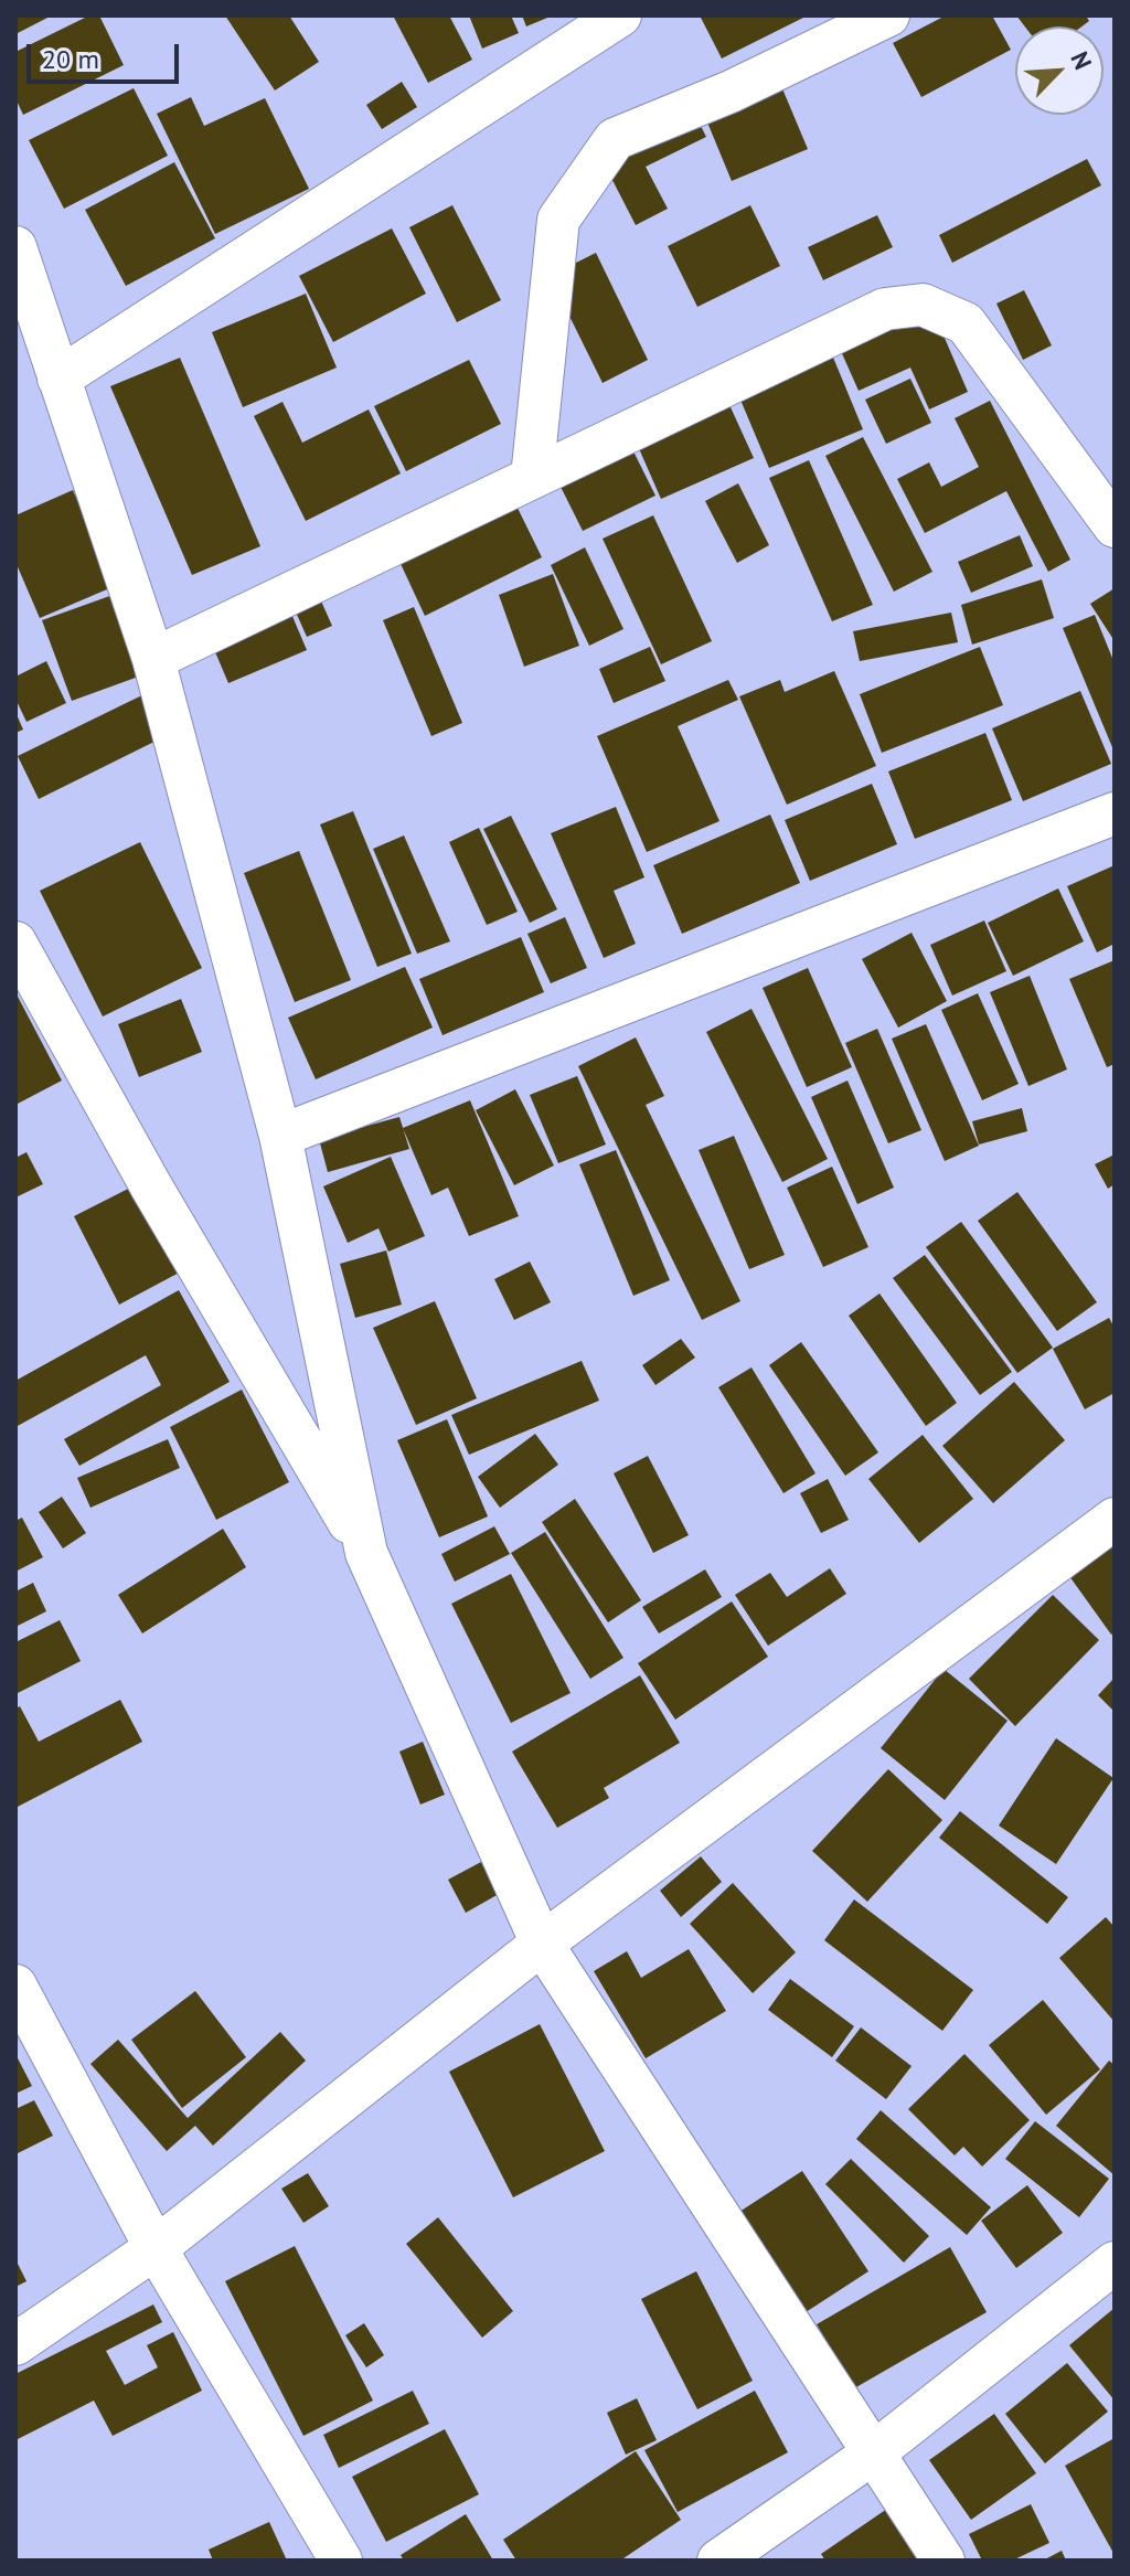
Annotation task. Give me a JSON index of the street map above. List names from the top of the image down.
{
  "scale_bar": "20 m",
  "north": "top right"
}
